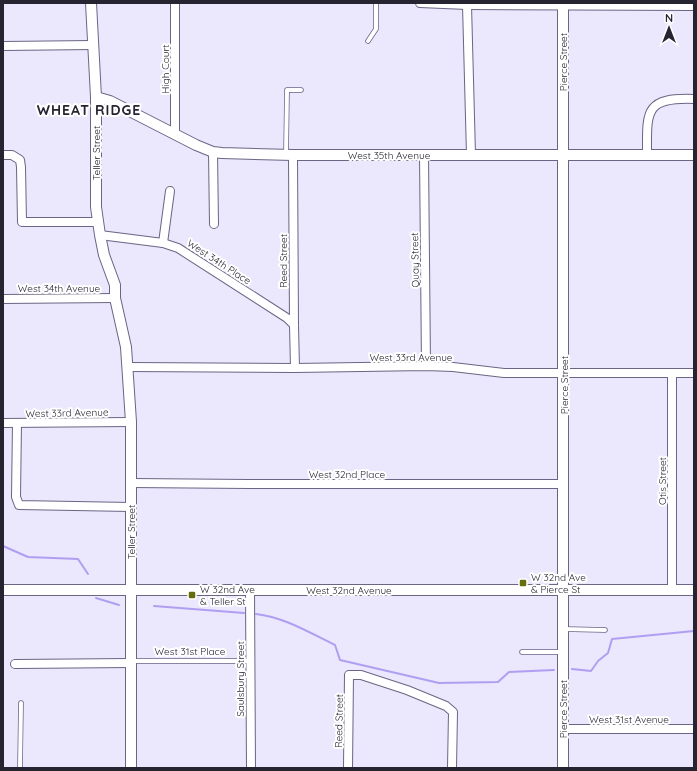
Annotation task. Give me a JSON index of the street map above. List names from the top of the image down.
{
  "streets": {
    "street": [
      "Pierce Street",
      "High Court",
      "Teller Street",
      "West 35th Avenue",
      "Quay Street",
      "Reed Street",
      "West 34th Place",
      "West 34th Avenue",
      "West 33rd Avenue",
      "West 32nd Place",
      "Otis Street",
      "West 32nd Avenue",
      "West 31st Place",
      "Saulsbury Street",
      "West 31st Avenue"
    ]
  },
  "crossings": [
    ["Pierce Street", "West 35th Avenue"],
    ["Pierce Street", "West 33rd Avenue"],
    ["Pierce Street", "West 32nd Place"],
    ["Pierce Street", "West 32nd Avenue"],
    ["Pierce Street", "West 31st Avenue"],
    ["High Court", "West 35th Avenue"],
    ["Teller Street", "West 35th Avenue"],
    ["Teller Street", "West 34th Place"],
    ["Teller Street", "West 34th Avenue"],
    ["Teller Street", "West 33rd Avenue"],
    ["Teller Street", "West 32nd Place"],
    ["Teller Street", "West 32nd Avenue"],
    ["Teller Street", "West 31st Place"],
    ["West 35th Avenue", "Quay Street"],
    ["West 35th Avenue", "Reed Street"],
    ["Quay Street", "West 33rd Avenue"],
    ["Reed Street", "West 34th Place"],
    ["Reed Street", "West 33rd Avenue"],
    ["West 33rd Avenue", "Otis Street"],
    ["Otis Street", "West 32nd Avenue"],
    ["West 32nd Avenue", "Saulsbury Street"],
    ["West 31st Place", "Saulsbury Street"]
  ],
  "districts": ["WHEAT RIDGE"],
  "places": {
    "transit": ["W 32nd Ave & Pierce St", "W 32nd Ave & Teller St"]
  },
  "north": "top"
}
